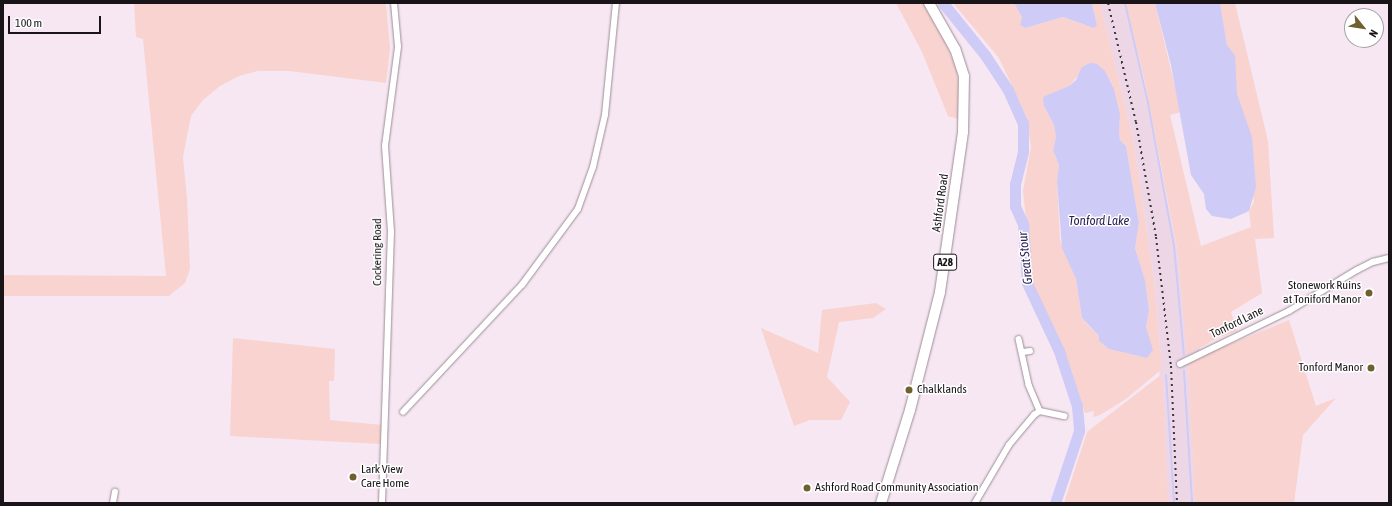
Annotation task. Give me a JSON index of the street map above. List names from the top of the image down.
{
  "streets": {
    "highway": ["Ashford Road", "A28"],
    "street": ["Cockering Road", "Tonford Lane"]
  },
  "water": ["Tonford Lake", "Great Stour"],
  "places": [
    "Stonework Ruins at Toniford Manor",
    "Tonford Manor",
    "Chalklands",
    "Lark View Care Home",
    "Ashford Road Community Association"
  ],
  "scale_bar": "100 m",
  "north": "bottom right"
}
